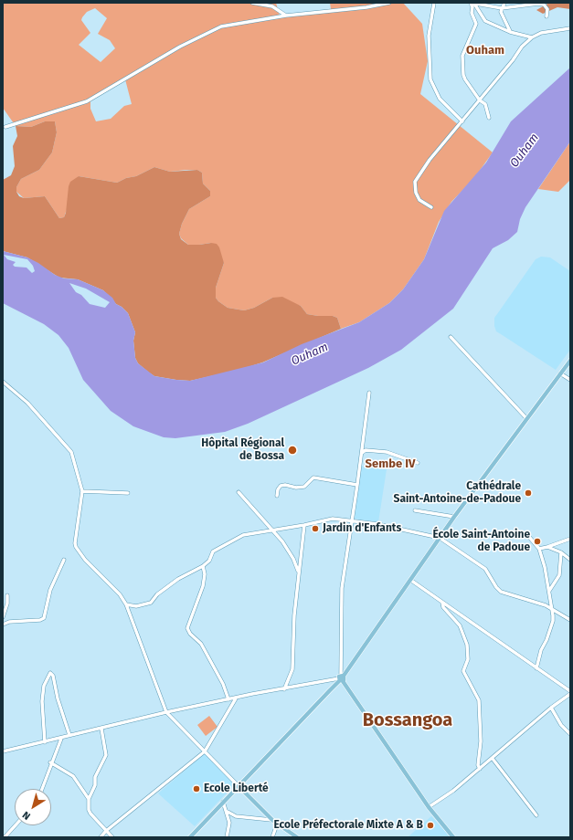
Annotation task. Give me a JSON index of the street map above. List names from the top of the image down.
{
  "districts": ["Ouham", "Sembe IV", "Bossangoa"],
  "water": ["Ouham"],
  "places": [
    "Hôpital Régional de Bossa",
    "Cathédrale Saint-Antoine-de-Padoue",
    "Jardin d'Enfants",
    "École Saint-Antoine de Padoue",
    "Ecole Liberté",
    "Ecole Préfectorale Mixte A & B"
  ],
  "north": "bottom left"
}
